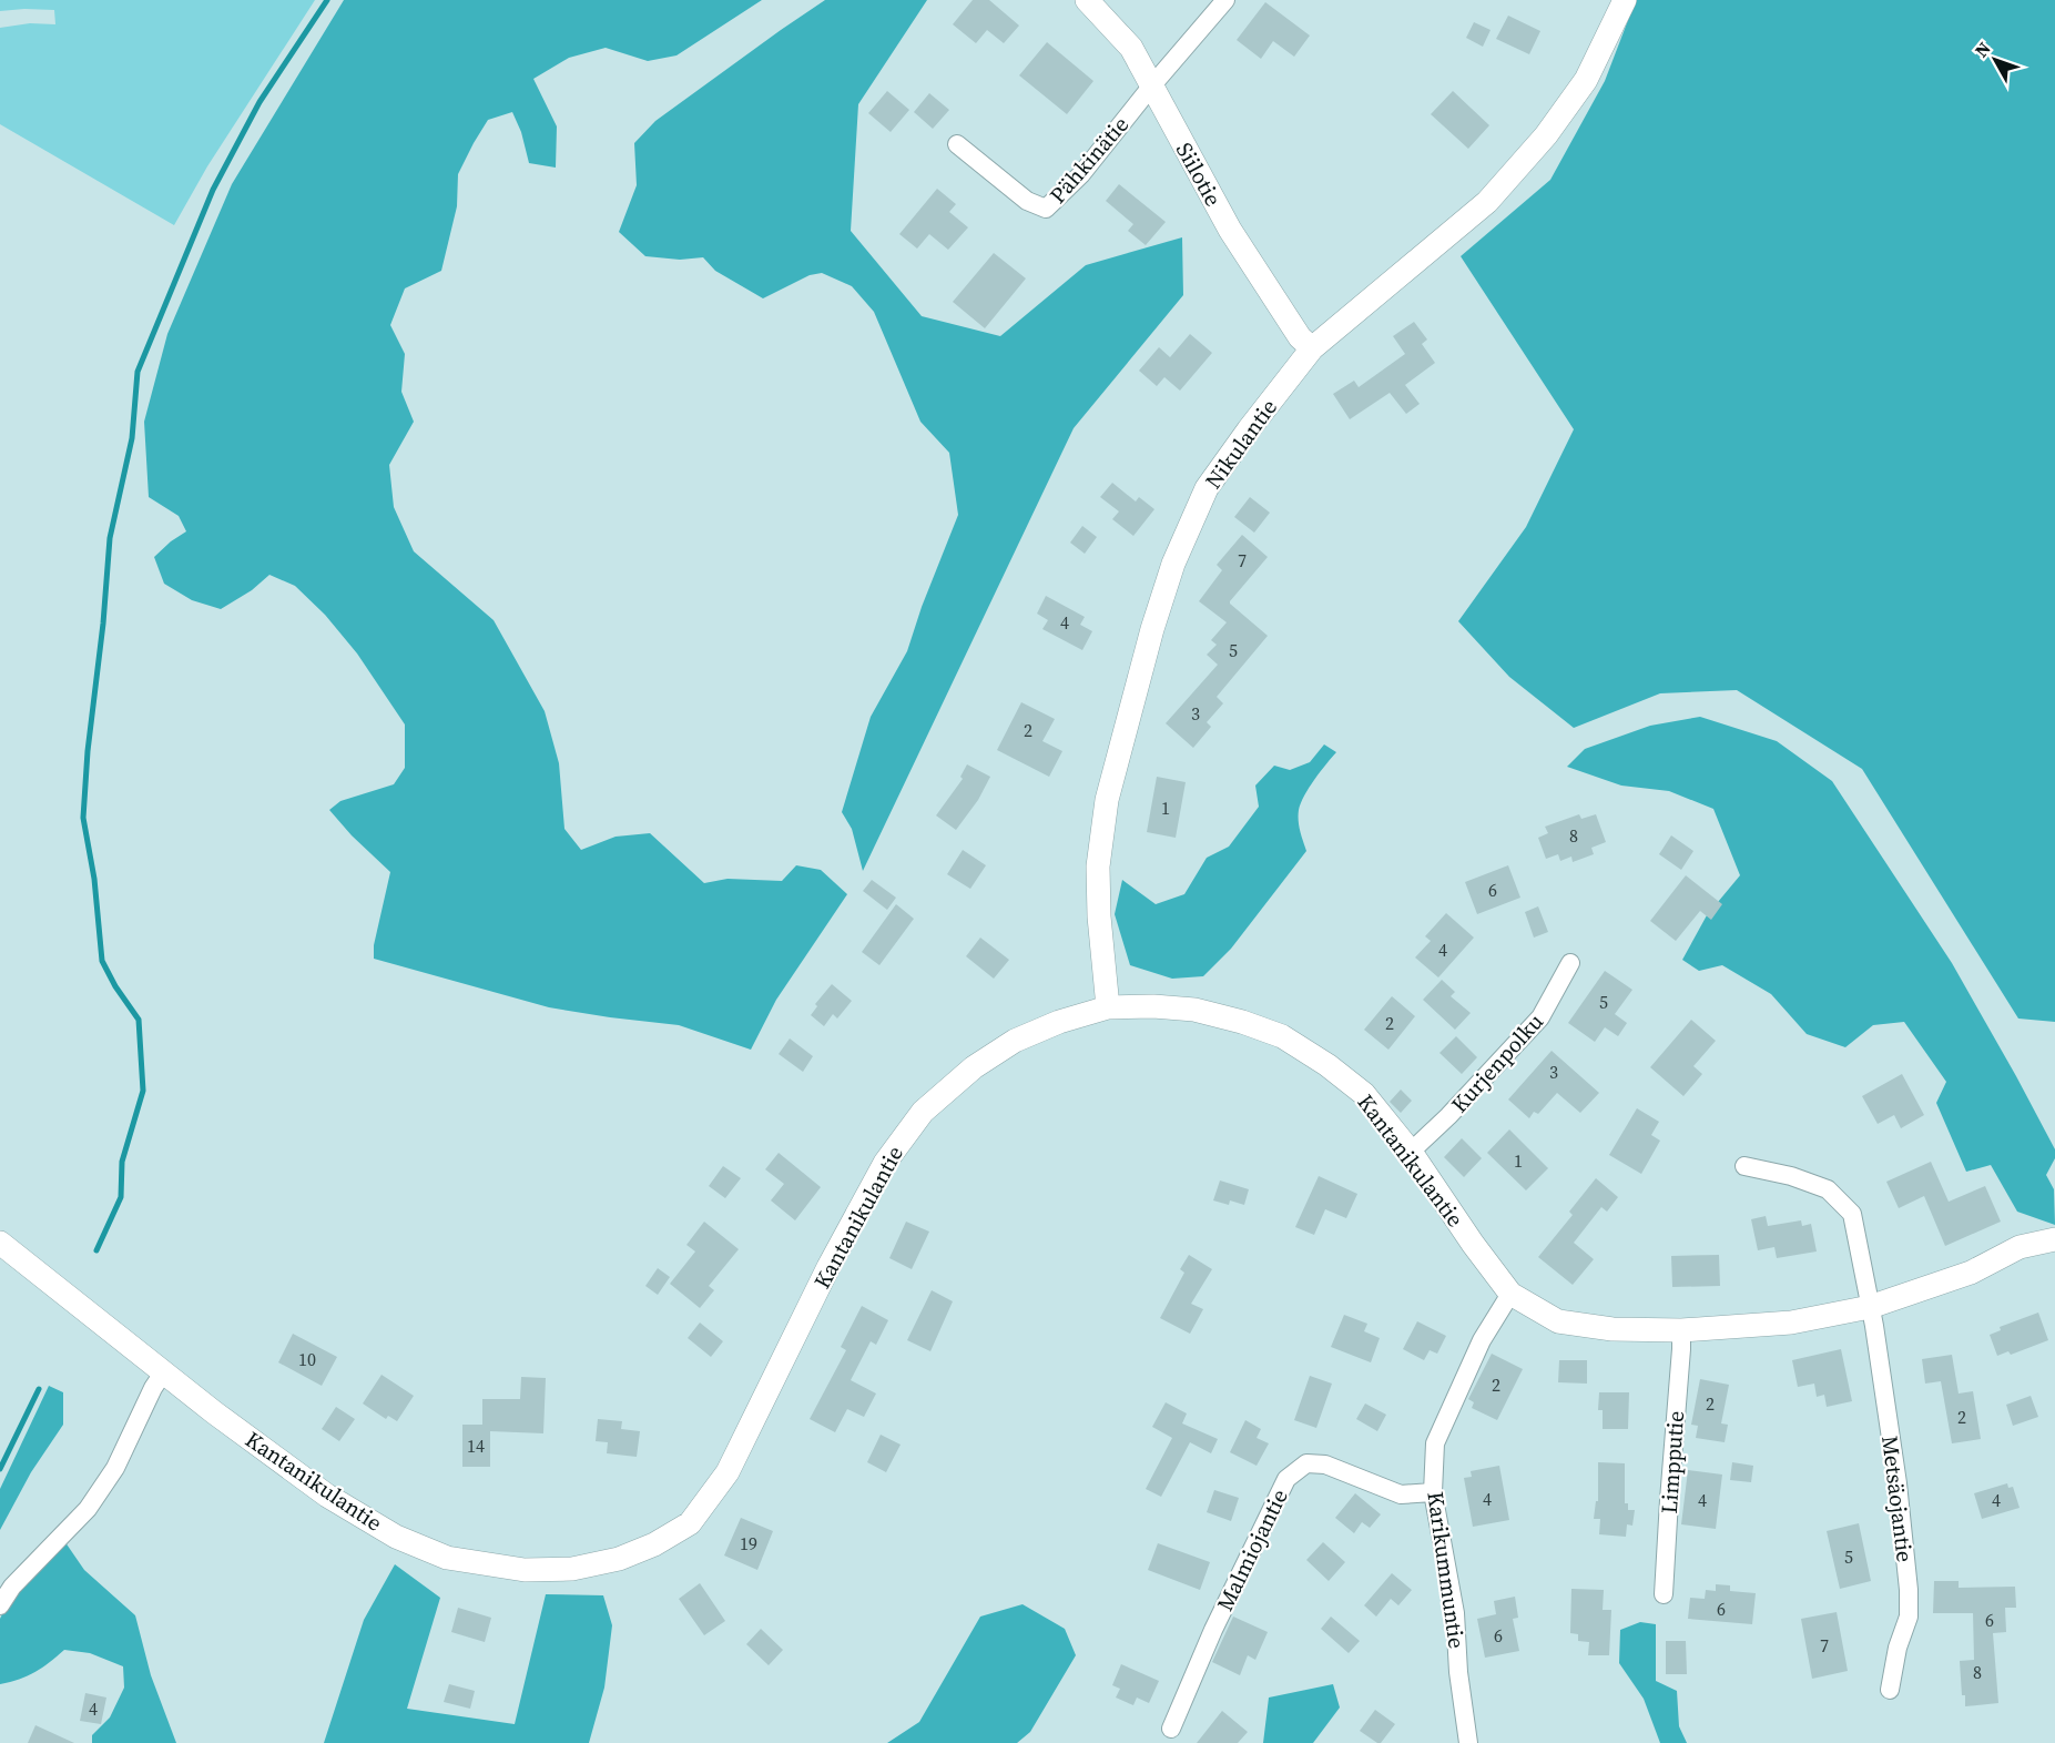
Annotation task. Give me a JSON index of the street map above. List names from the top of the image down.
{
  "streets": {
    "street": [
      "Pähkinätie",
      "Siilotie",
      "Nikulantie",
      "Kurjenpolku",
      "Kantanikulantie",
      "Limpputie",
      "Metsäojantie",
      "Malmiojantie",
      "Karikummuntie"
    ]
  },
  "crossings": [
    ["Pähkinätie", "Siilotie"],
    ["Siilotie", "Nikulantie"],
    ["Nikulantie", "Kantanikulantie"],
    ["Kurjenpolku", "Kantanikulantie"],
    ["Kantanikulantie", "Limpputie"],
    ["Kantanikulantie", "Metsäojantie"],
    ["Kantanikulantie", "Karikummuntie"],
    ["Malmiojantie", "Karikummuntie"]
  ],
  "house_numbers": [
    "7",
    "4",
    "5",
    "3",
    "2",
    "1",
    "8",
    "6",
    "4",
    "5",
    "2",
    "3",
    "1",
    "10",
    "2",
    "2",
    "2",
    "14",
    "4",
    "4",
    "4",
    "19",
    "5",
    "6",
    "6",
    "6",
    "7",
    "8",
    "4"
  ],
  "north": "top left"
}
